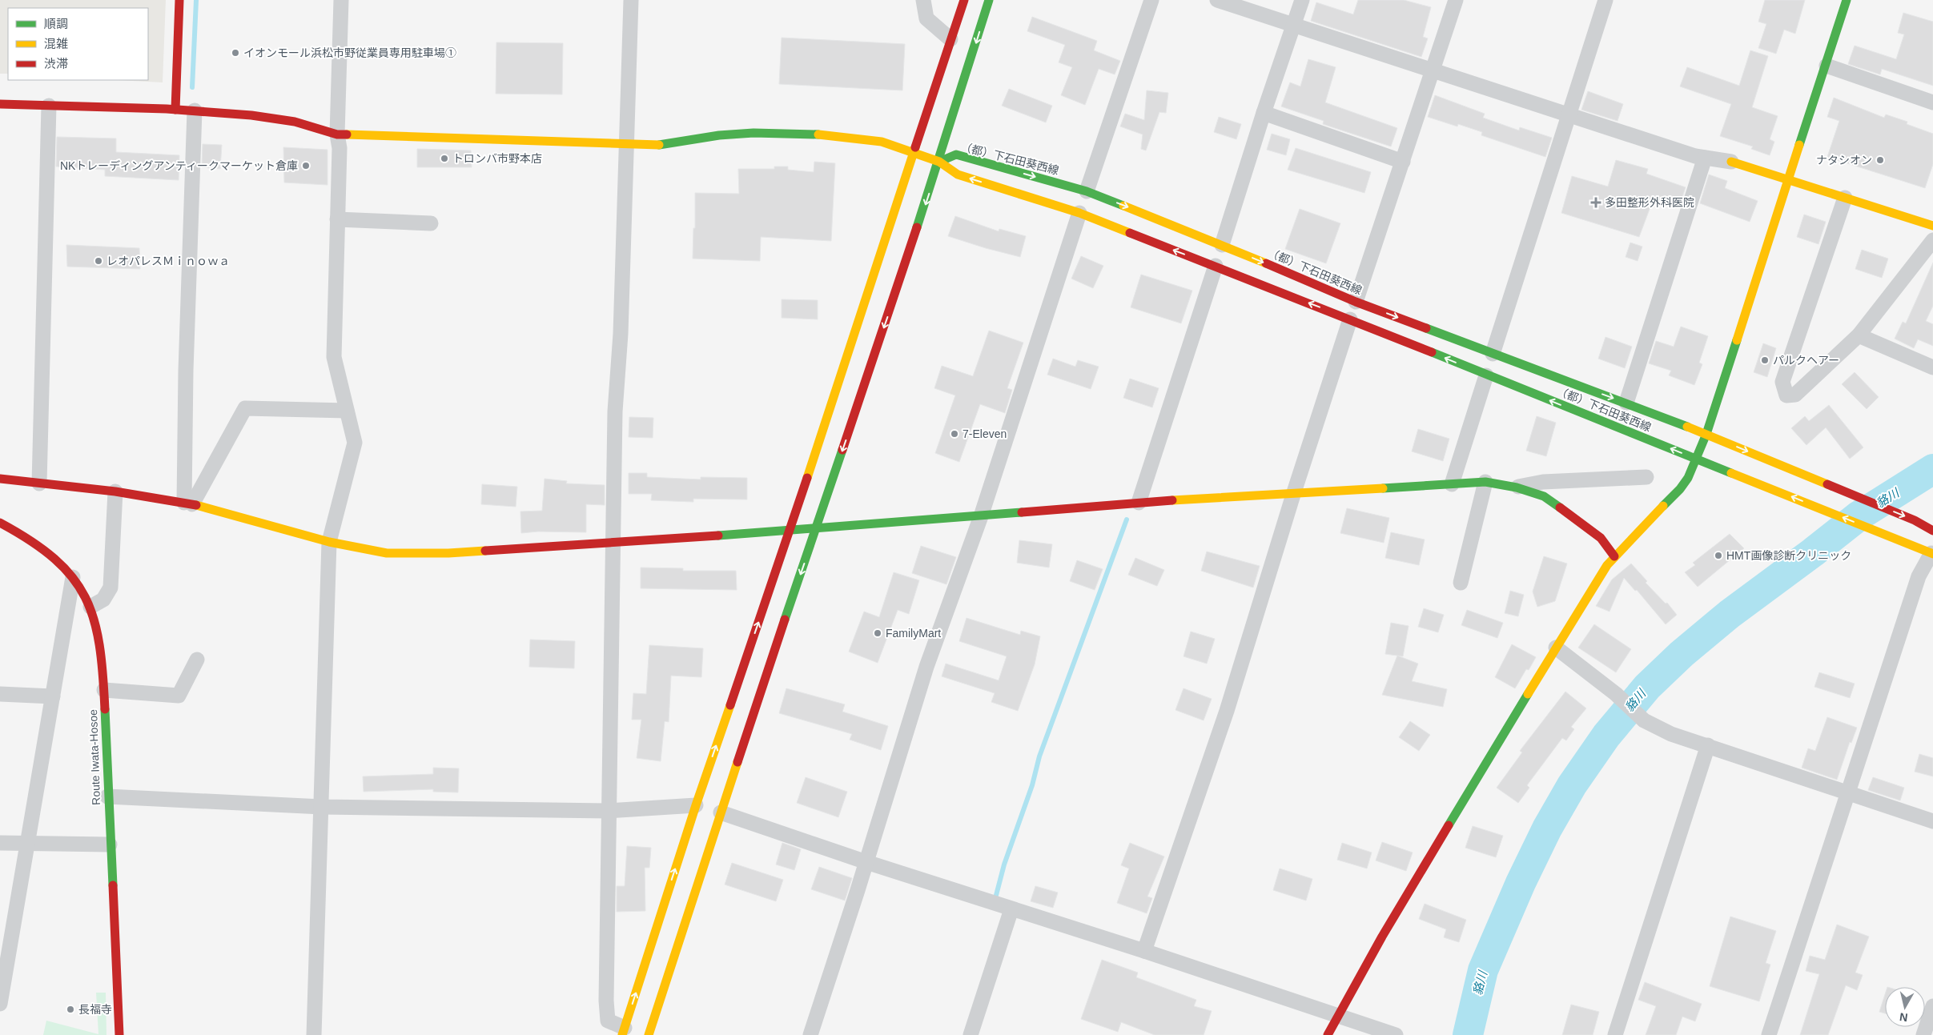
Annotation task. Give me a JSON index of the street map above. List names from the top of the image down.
{
  "streets": {
    "street": ["（都）下石田葵西線", "Route Iwata-Hosoe"]
  },
  "water": ["貉川"],
  "places": {
    "other": [
      "イオンモール浜松市野従業員専用駐車場①",
      "トロンバ市野本店",
      "ナタシオン",
      "NKトレーディングアンティークマーケット倉庫",
      "レオパレスＭｉｎｏｗａ",
      "パルクヘアー",
      "7-Eleven",
      "HMT画像診断クリニック",
      "FamilyMart",
      "長福寺"
    ],
    "health": ["多田整形外科医院"]
  },
  "legend": ["順調", "混雑", "渋滞"],
  "north": "bottom"
}
